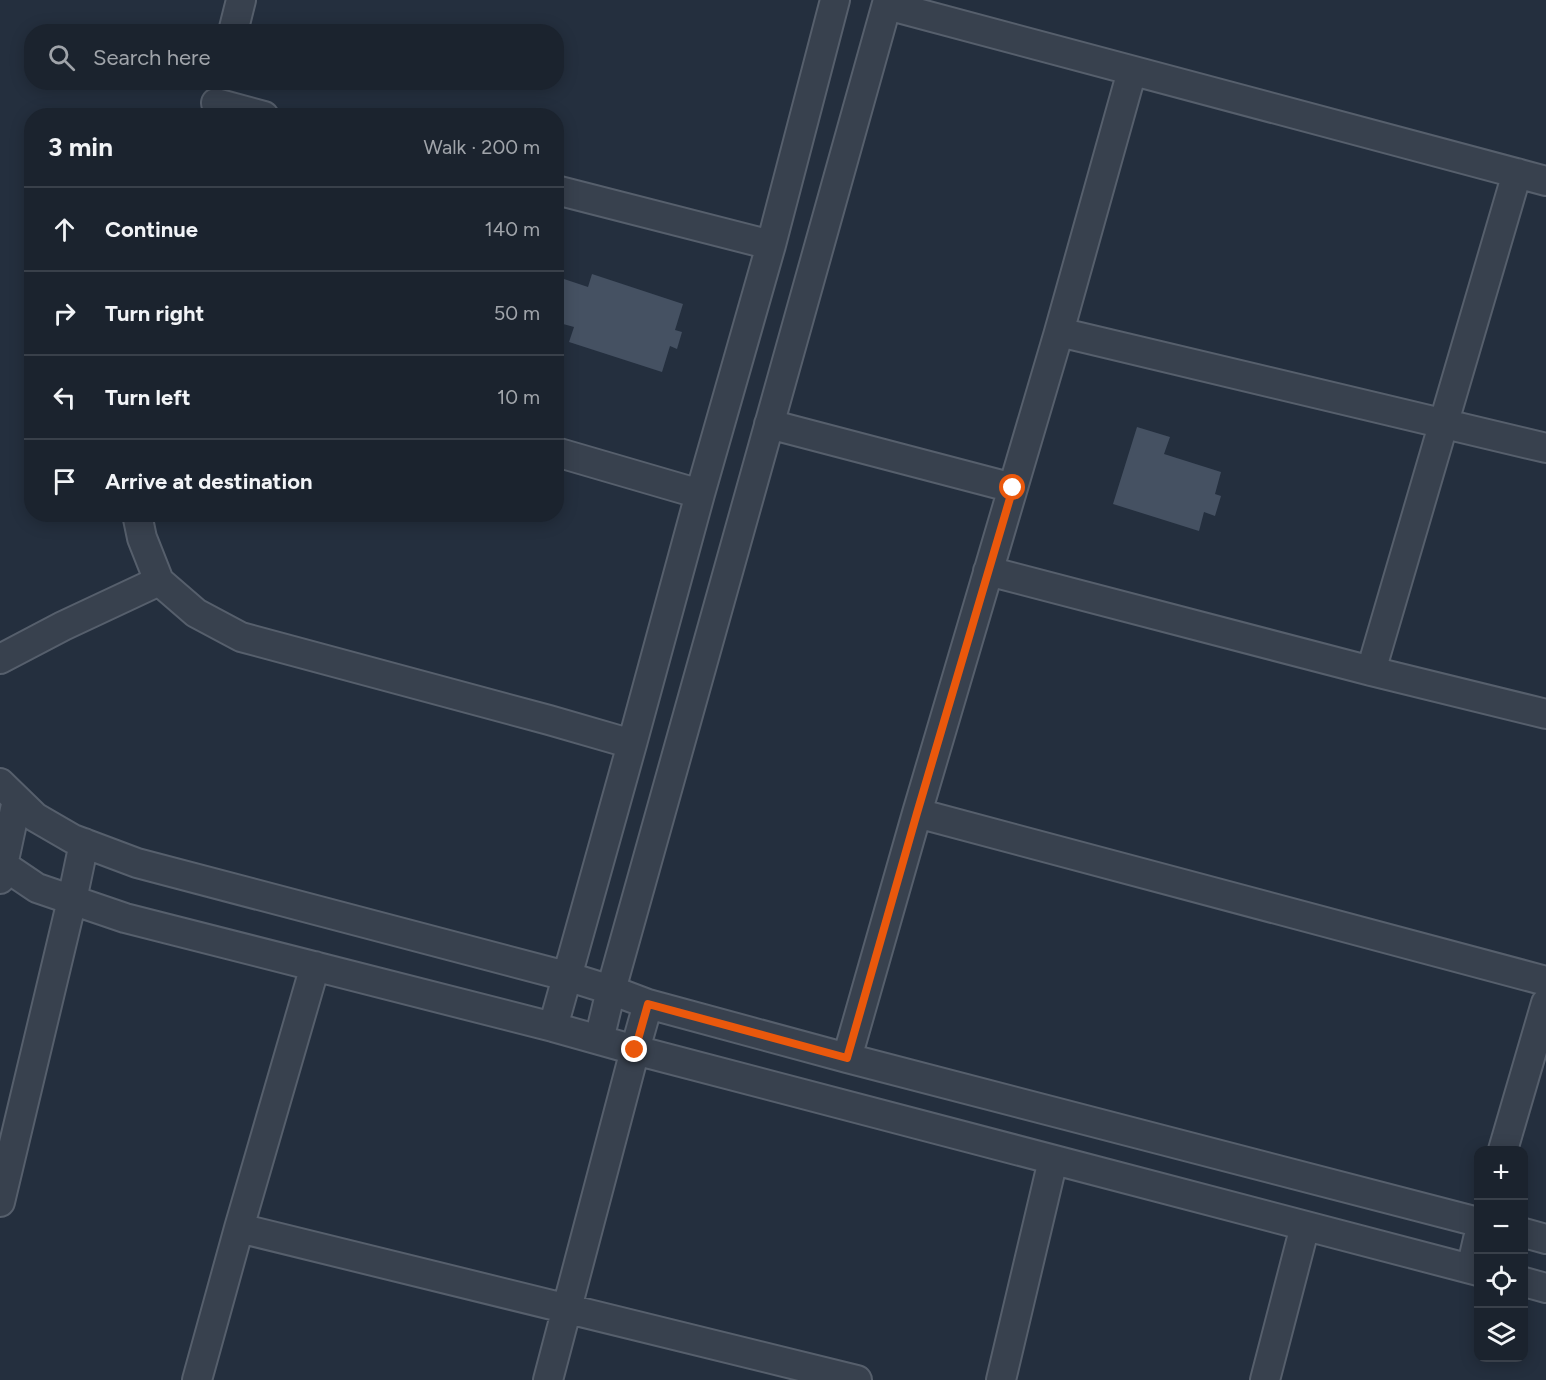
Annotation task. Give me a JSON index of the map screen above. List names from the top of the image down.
{
  "page": {
    "search": "Search here",
    "heading": ["3 min", "Walk · 200 m"],
    "list": [
      ["Continue", "140 m"],
      ["Turn right", "50 m"],
      ["Turn left", "10 m"],
      "Arrive at destination"
    ],
    "map_buttons": ["+", "−"]
  }
}
